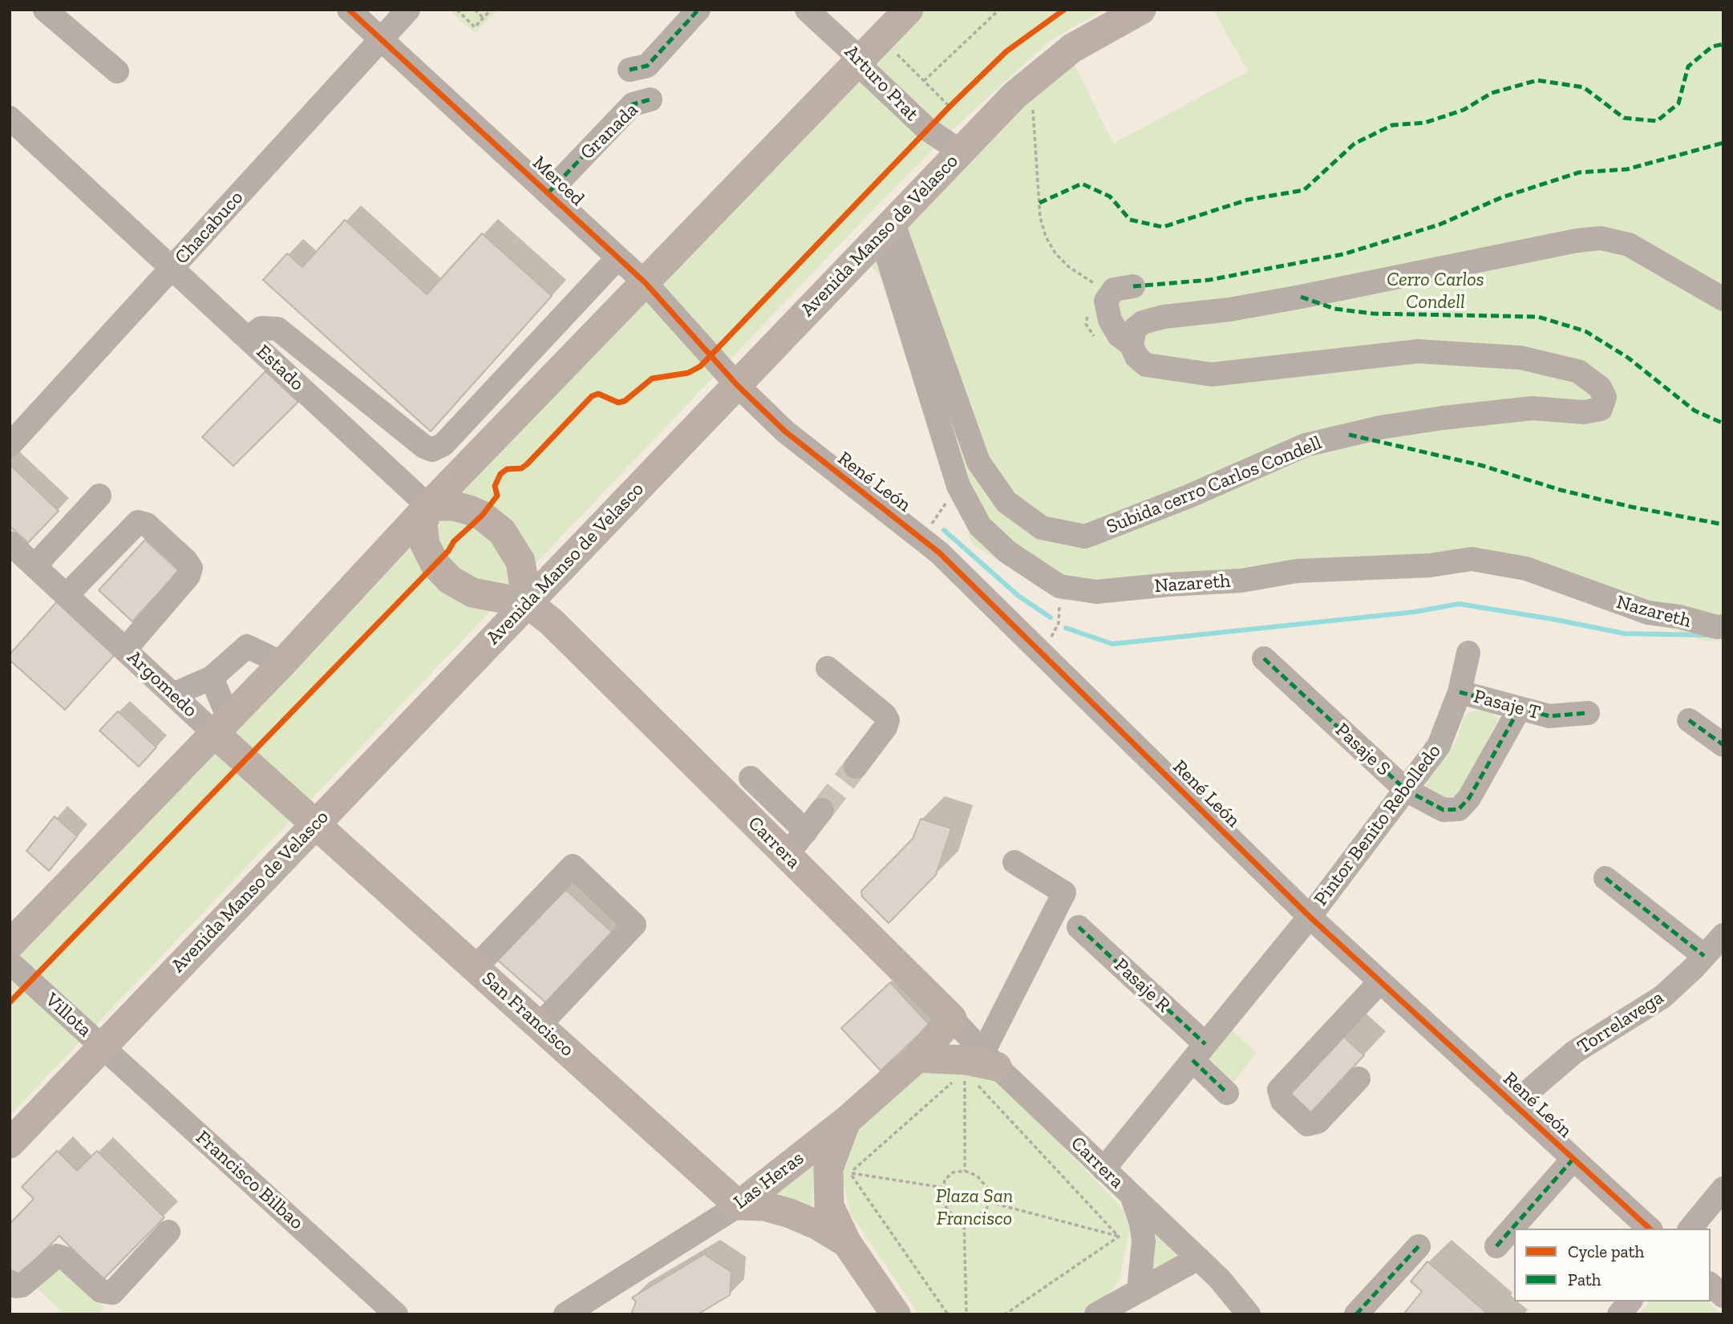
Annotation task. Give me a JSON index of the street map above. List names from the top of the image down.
{
  "streets": {
    "main road": [
      "Avenida Manso de Velasco",
      "Argomedo",
      "Carrera",
      "San Francisco",
      "Las Heras"
    ],
    "street": [
      "Arturo Prat",
      "Granada",
      "Merced",
      "Chacabuco",
      "Estado",
      "René León",
      "Subida cerro Carlos Condell",
      "Nazareth",
      "Pasaje T",
      "Pasaje S",
      "Pintor Benito Rebolledo",
      "Pasaje R",
      "Villota",
      "Torrelavega",
      "Francisco Bilbao"
    ]
  },
  "crossings": [
    ["Arturo Prat", "Avenida Manso de Velasco"],
    ["Granada", "Merced"],
    ["Merced", "Chacabuco"],
    ["Merced", "Avenida Manso de Velasco"],
    ["Merced", "René León"],
    ["Chacabuco", "Estado"],
    ["Avenida Manso de Velasco", "René León"],
    ["Avenida Manso de Velasco", "Subida cerro Carlos Condell"],
    ["Avenida Manso de Velasco", "Nazareth"],
    ["Avenida Manso de Velasco", "Argomedo"],
    ["Avenida Manso de Velasco", "Carrera"],
    ["Avenida Manso de Velasco", "San Francisco"],
    ["Avenida Manso de Velasco", "Villota"],
    ["Avenida Manso de Velasco", "Francisco Bilbao"],
    ["René León", "Pintor Benito Rebolledo"],
    ["René León", "Torrelavega"],
    ["Subida cerro Carlos Condell", "Nazareth"],
    ["Argomedo", "San Francisco"],
    ["Pasaje T", "Pasaje S"],
    ["Pasaje T", "Pintor Benito Rebolledo"],
    ["Pasaje S", "Pintor Benito Rebolledo"],
    ["Pintor Benito Rebolledo", "Carrera"],
    ["Pintor Benito Rebolledo", "Pasaje R"],
    ["Carrera", "Las Heras"],
    ["San Francisco", "Las Heras"],
    ["Villota", "Francisco Bilbao"]
  ],
  "parks": ["Cerro Carlos Condell", "Plaza San Francisco"],
  "legend": ["Cycle path", "Path"]
}
